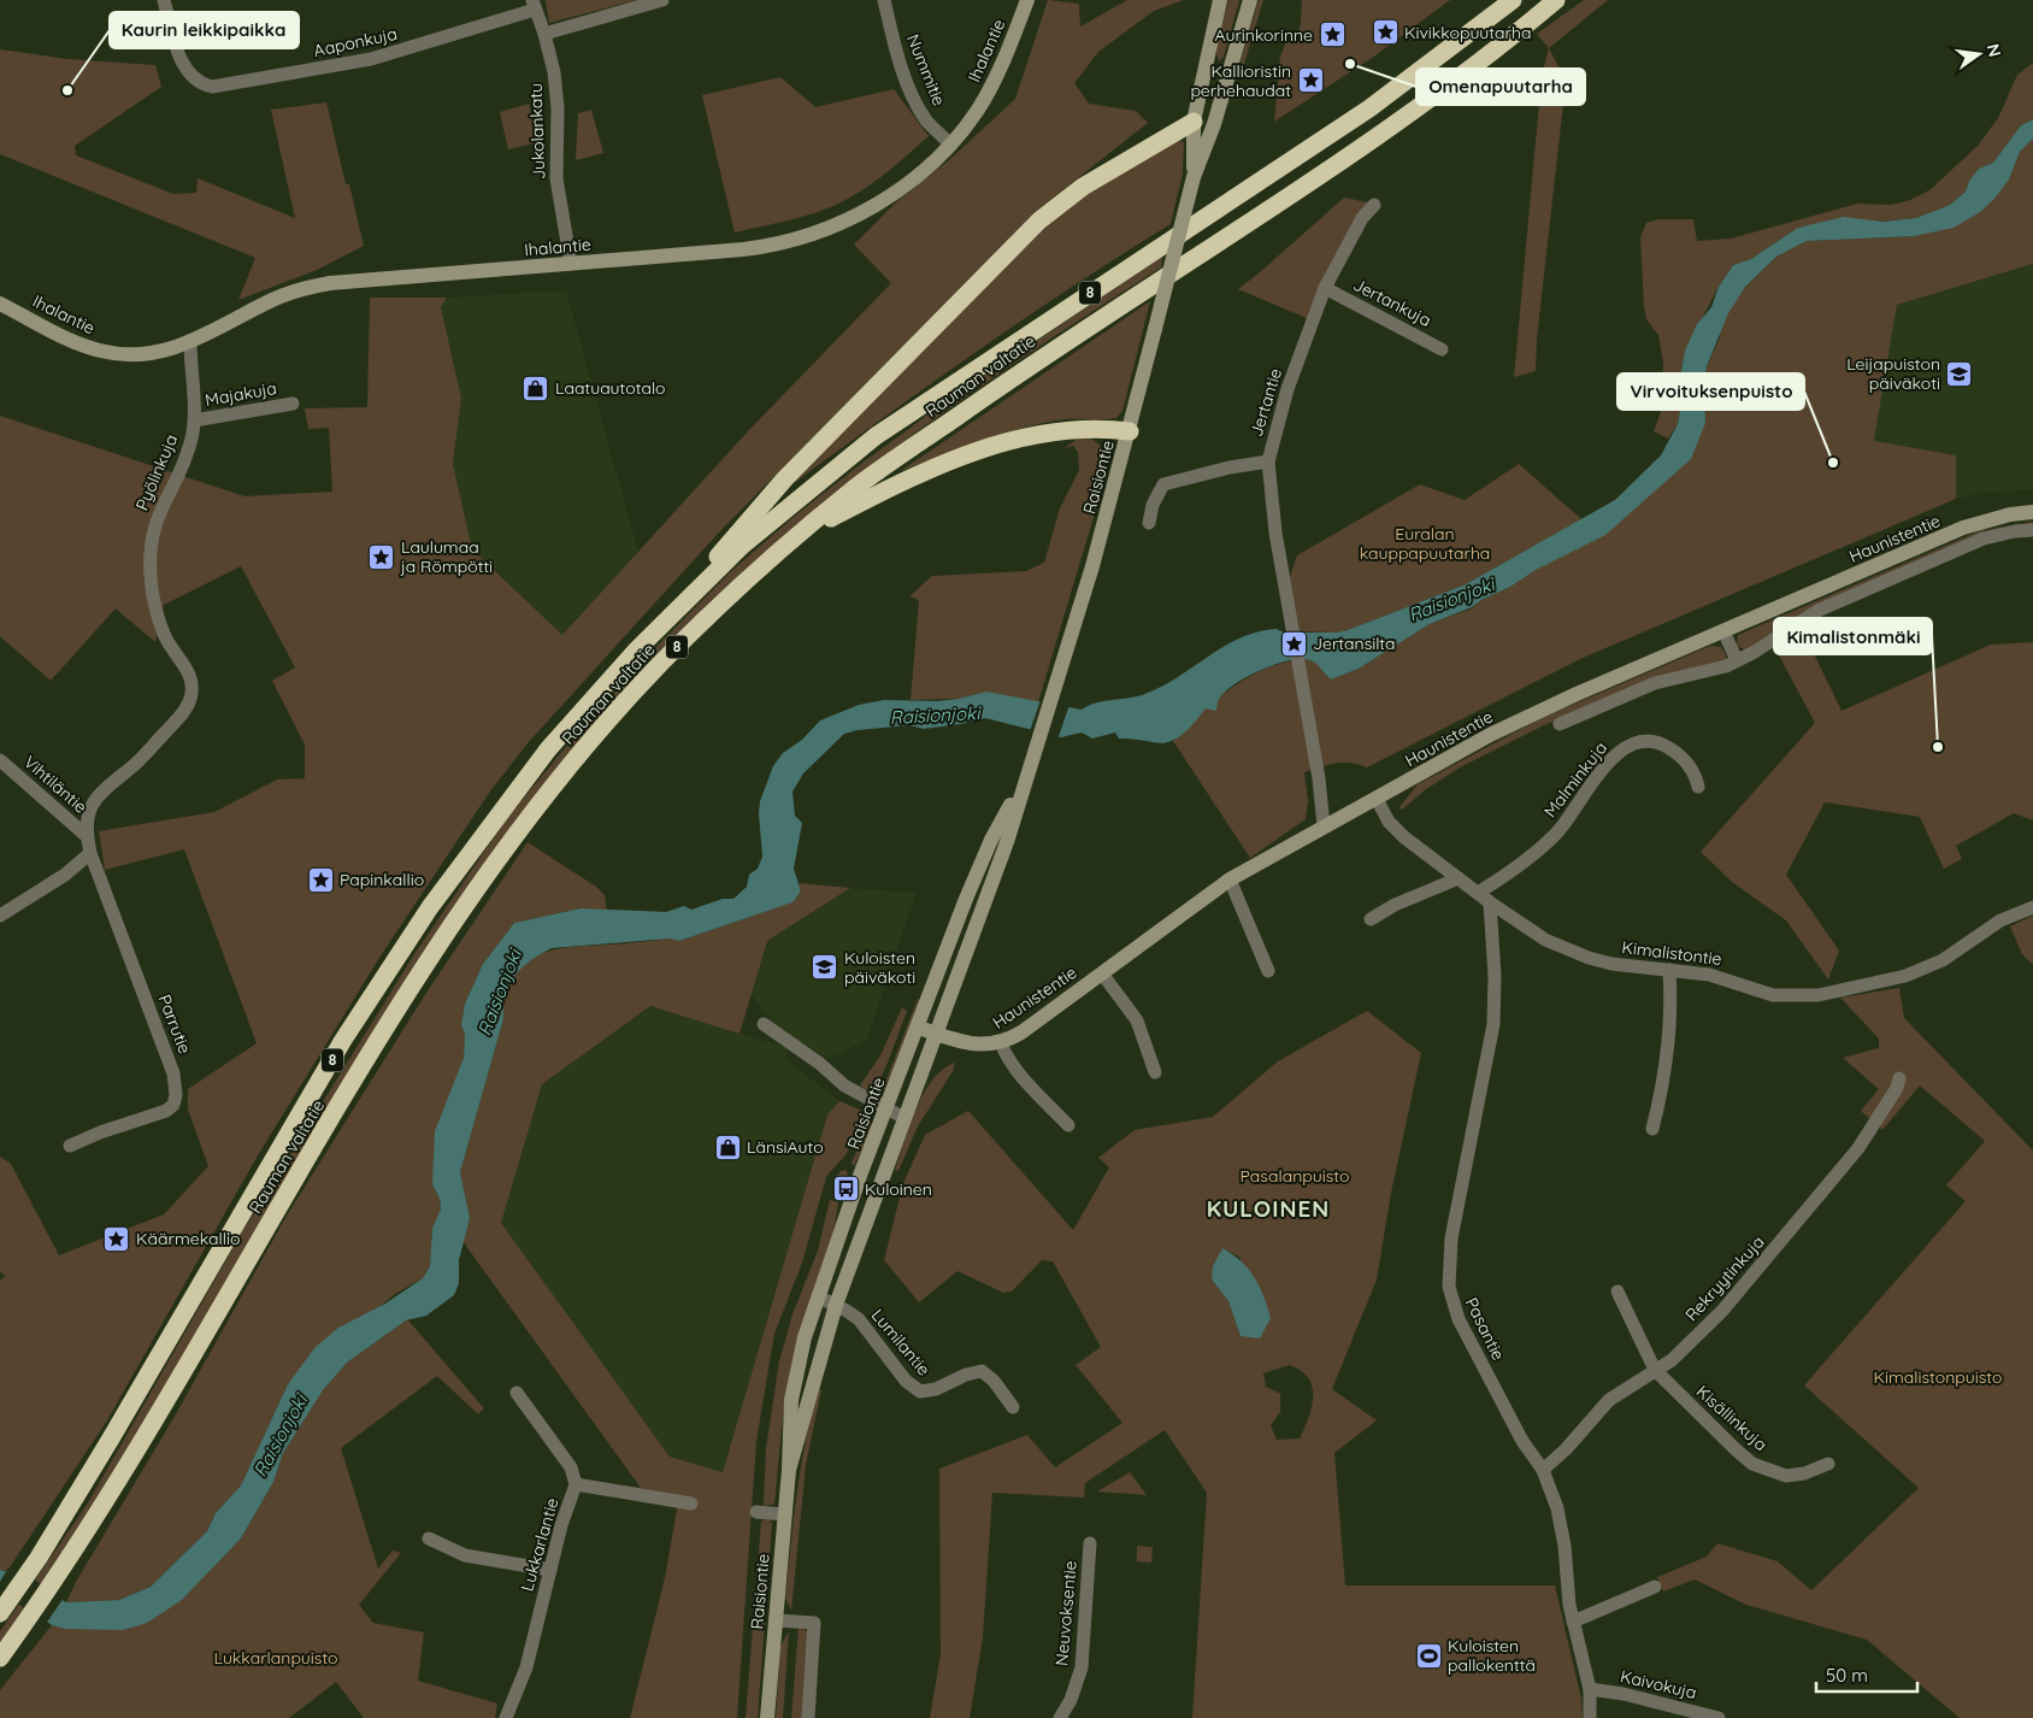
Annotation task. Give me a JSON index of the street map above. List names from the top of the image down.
{
  "streets": {
    "highway": ["8", "Rauman valtatie"],
    "main road": ["Ihalantie", "Raisiontie", "Haunistentie"],
    "street": [
      "Aaponkuja",
      "Nummitie",
      "Jukolankatu",
      "Jertankuja",
      "Majakuja",
      "Jertantie",
      "Pyölinkuja",
      "Malminkuja",
      "Vihtiläntie",
      "Kimalistontie",
      "Parrutie",
      "Rekryytinkuja",
      "Pasantie",
      "Lumilantie",
      "Kisällinkuja",
      "Lukkarlantie",
      "Neuvoksentie",
      "Kaivokuja"
    ]
  },
  "crossings": [
    ["Aaponkuja", "Jukolankatu"],
    ["Ihalantie", "Nummitie"],
    ["Ihalantie", "Jukolankatu"],
    ["Ihalantie", "Pyölinkuja"],
    ["Jertankuja", "Jertantie"],
    ["Majakuja", "Pyölinkuja"],
    ["Jertantie", "Haunistentie"],
    ["Pyölinkuja", "Vihtiläntie"],
    ["Pyölinkuja", "Parrutie"],
    ["Raisiontie", "Haunistentie"],
    ["Raisiontie", "Lumilantie"],
    ["Haunistentie", "Kimalistontie"],
    ["Malminkuja", "Kimalistontie"],
    ["Kimalistontie", "Pasantie"],
    ["Rekryytinkuja", "Pasantie"],
    ["Rekryytinkuja", "Kisällinkuja"],
    ["Pasantie", "Kaivokuja"]
  ],
  "districts": ["KULOINEN"],
  "water": ["Raisionjoki"],
  "parks": [
    "Euralan kauppapuutarha",
    "Pasalanpuisto",
    "Kimalistonpuisto",
    "Lukkarlanpuisto"
  ],
  "places": {
    "place": [
      "Kivikkopuutarha",
      "Aurinkorinne",
      "Kallioristin perhehaudat",
      "Laulumaa ja Römpötti",
      "Jertansilta",
      "Papinkallio",
      "Käärmekallio"
    ],
    "other": [
      "Omenapuutarha",
      "Kaurin leikkipaikka",
      "Virvoituksenpuisto",
      "Kimalistonmäki"
    ],
    "school or university": ["Leijapuiston päiväkoti", "Kuloisten päiväkoti"],
    "shop": ["Laatuautotalo", "LänsiAuto"],
    "bus stop": ["Kuloinen"],
    "sports": ["Kuloisten pallokenttä"]
  },
  "scale_bar": "50 m",
  "north": "right"
}
